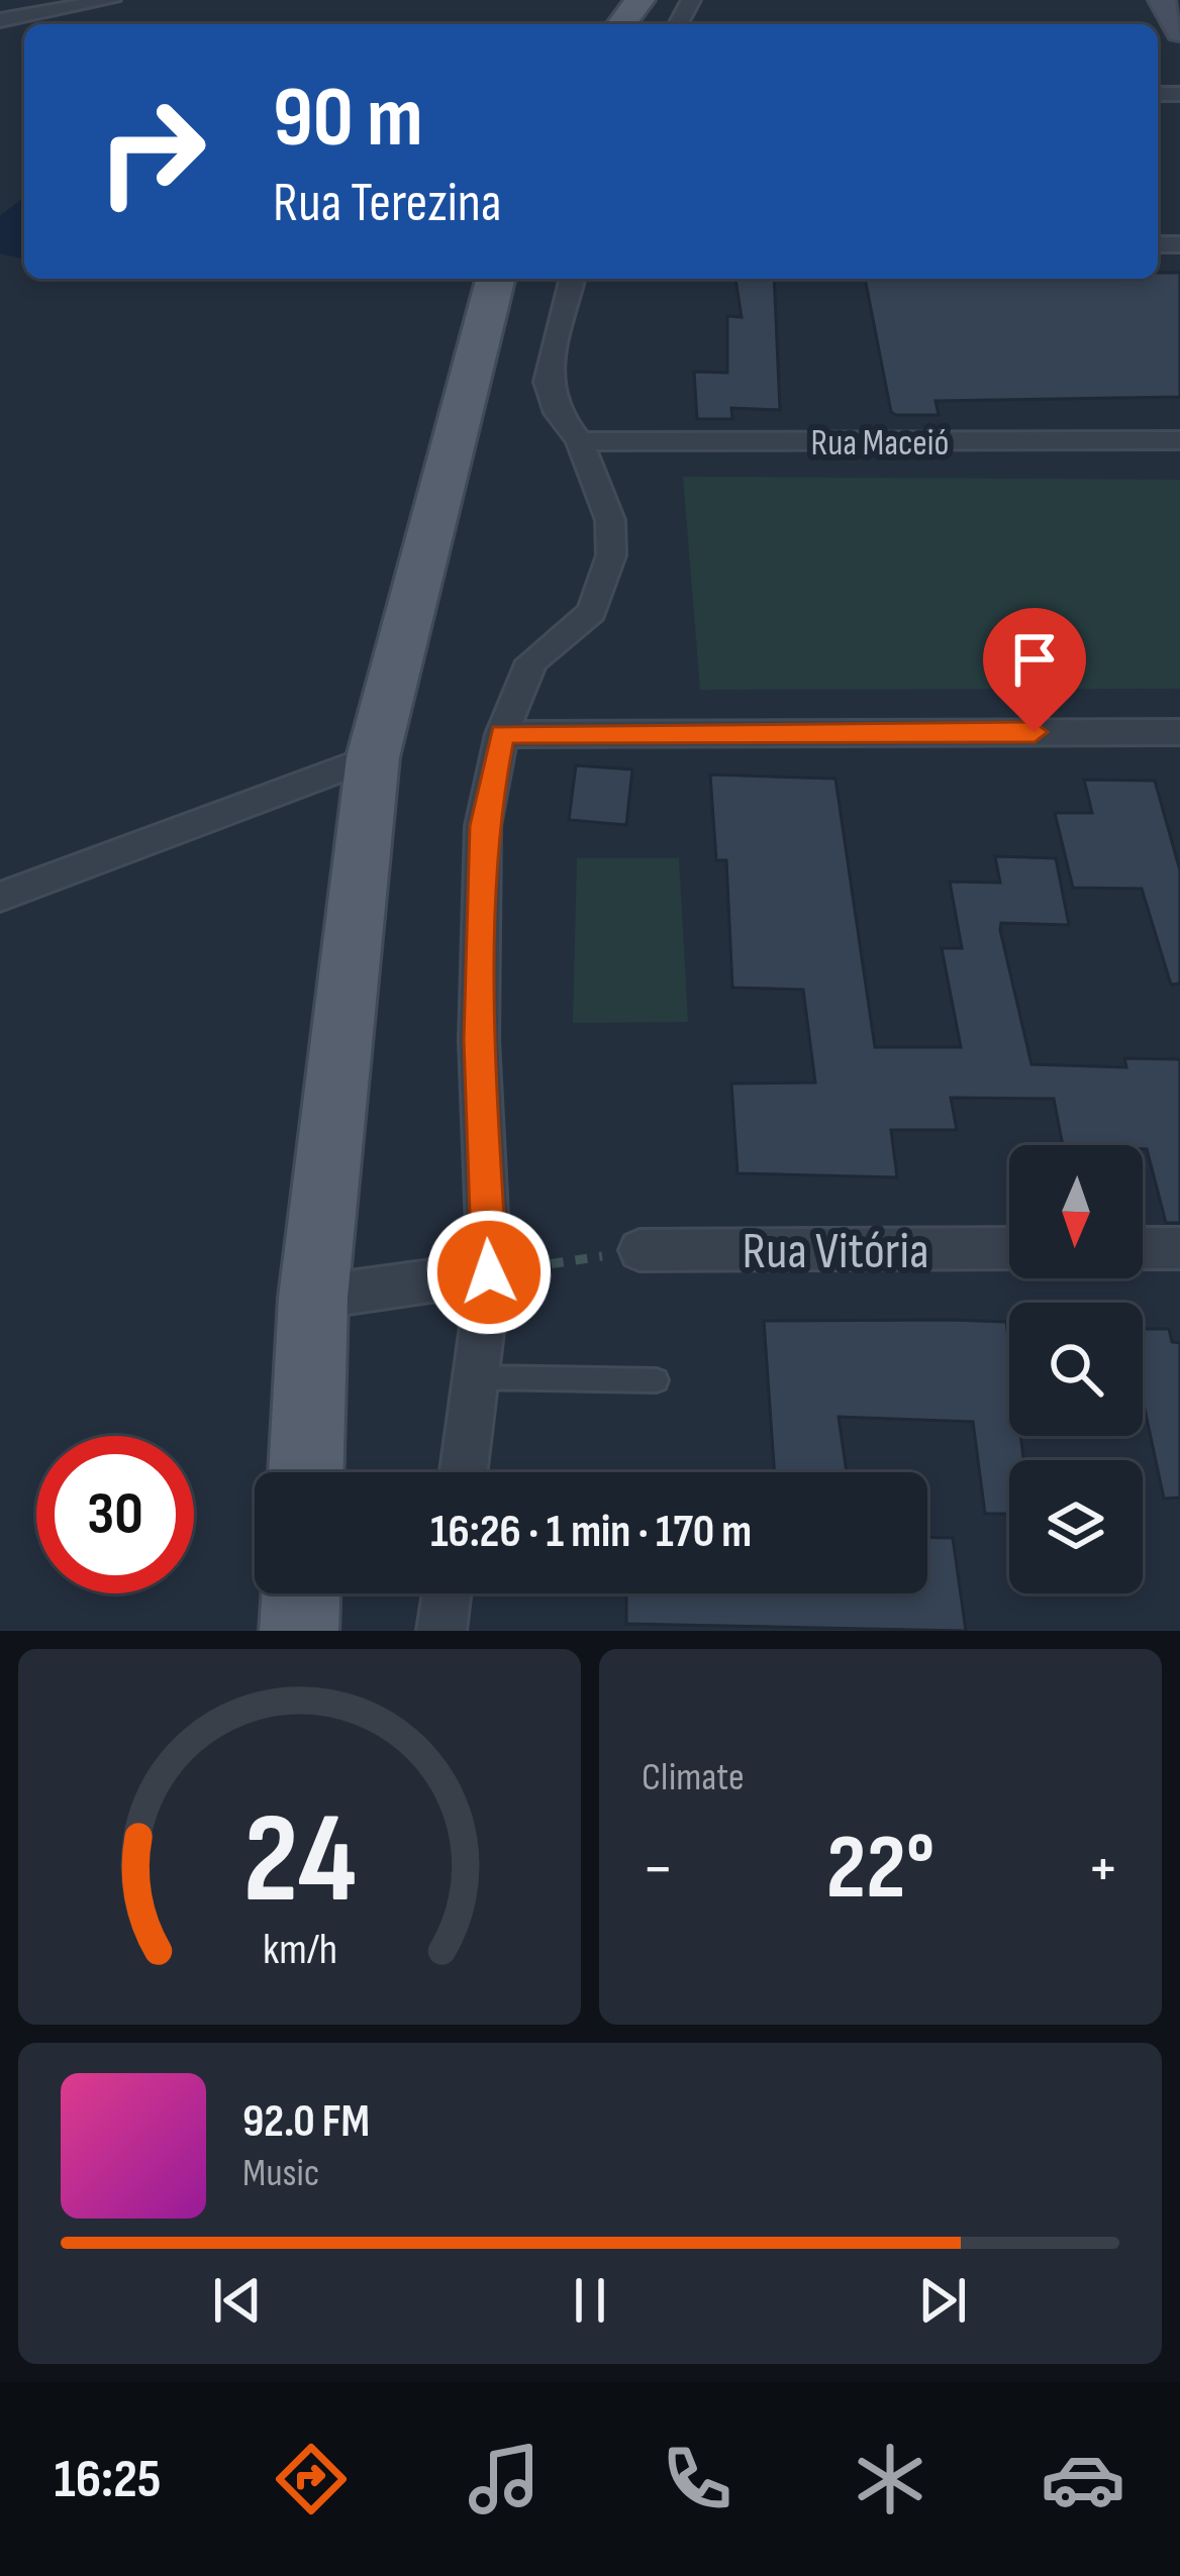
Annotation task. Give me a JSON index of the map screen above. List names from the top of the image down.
{
  "streets": {
    "street": ["Rua Maceió", "Rua Vitória"]
  },
  "north": "bottom",
  "page": {
    "turn": ["90 m", "Rua Terezina"],
    "limit": "30",
    "trip": "16:26 · 1 min · 170 m",
    "tile": "Climate",
    "heat": ["−", "22°", "+"],
    "song": ["92.0 FM", "Music"],
    "tabs": "16:25",
    "gauge": ["24", "km/h"]
  }
}
